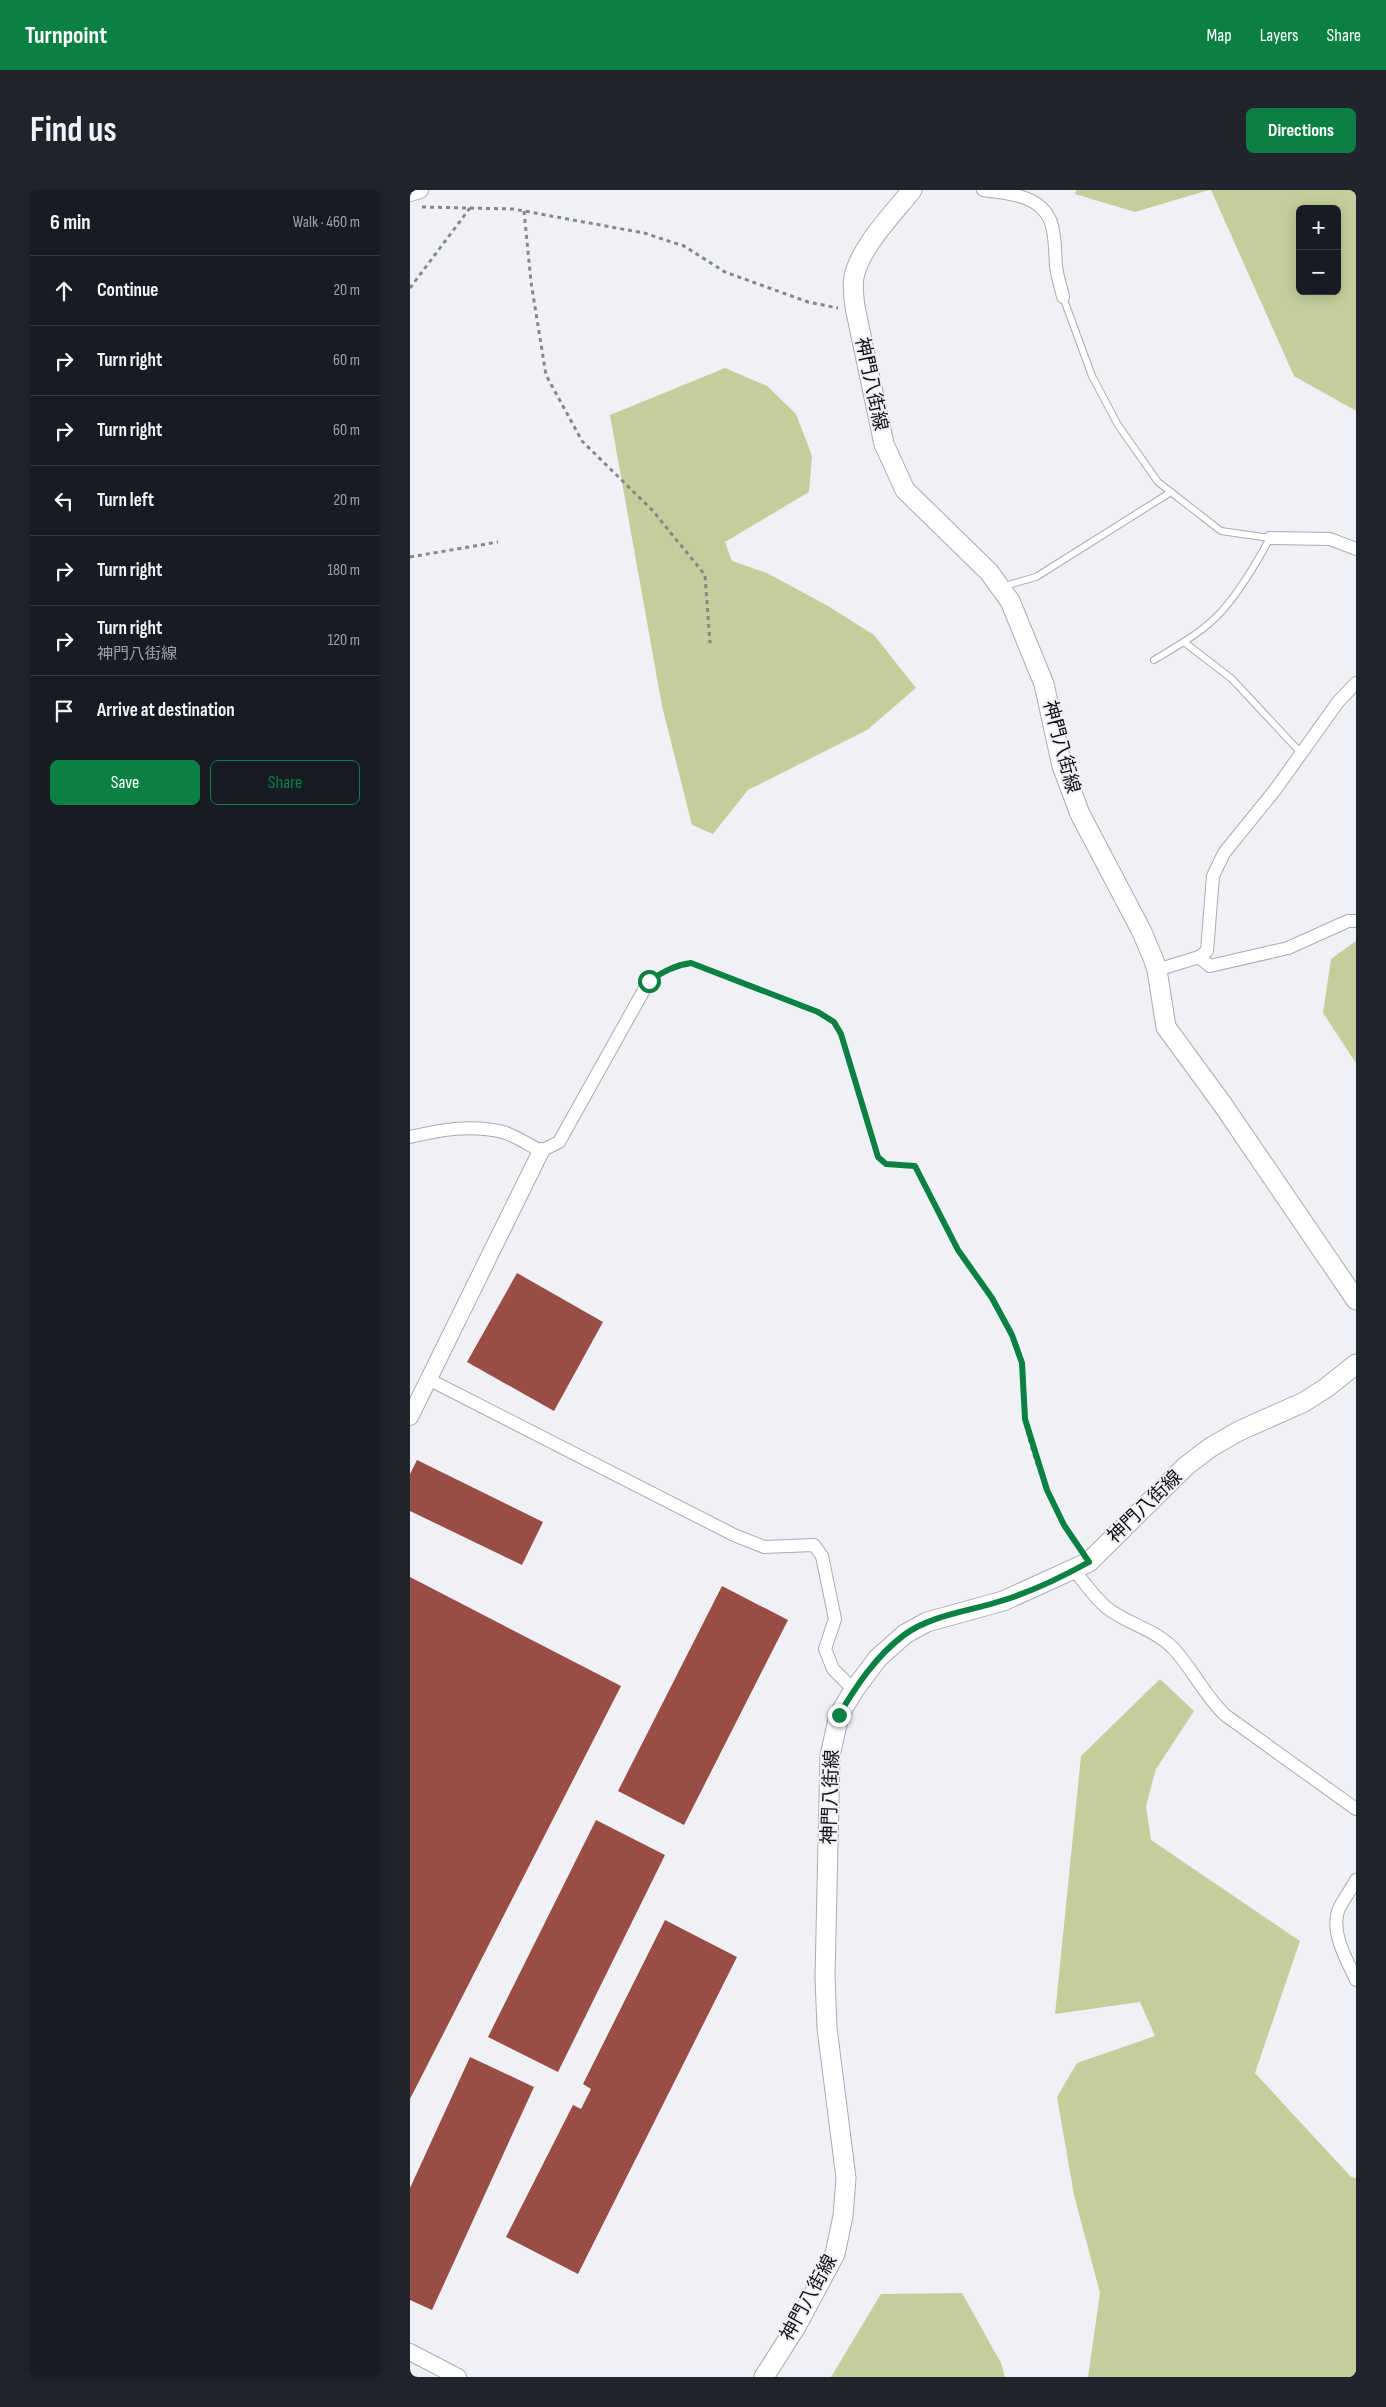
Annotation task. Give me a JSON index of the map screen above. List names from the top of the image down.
{
  "streets": {
    "main road": ["神門八街線"]
  },
  "page": {
    "header": "Turnpoint",
    "nav": ["Map", "Layers", "Share"],
    "buttons": [
      "Directions",
      ["Save", "Share"]
    ],
    "title": "Find us",
    "heading": ["6 min", "Walk · 460 m"],
    "map_buttons": ["+", "−"],
    "list": [
      ["Continue", "20 m"],
      ["Turn right", "60 m"],
      ["Turn right", "60 m"],
      ["Turn left", "20 m"],
      ["Turn right", "180 m"],
      ["Turn right", "神門八街線", "120 m"],
      "Arrive at destination"
    ]
  }
}
